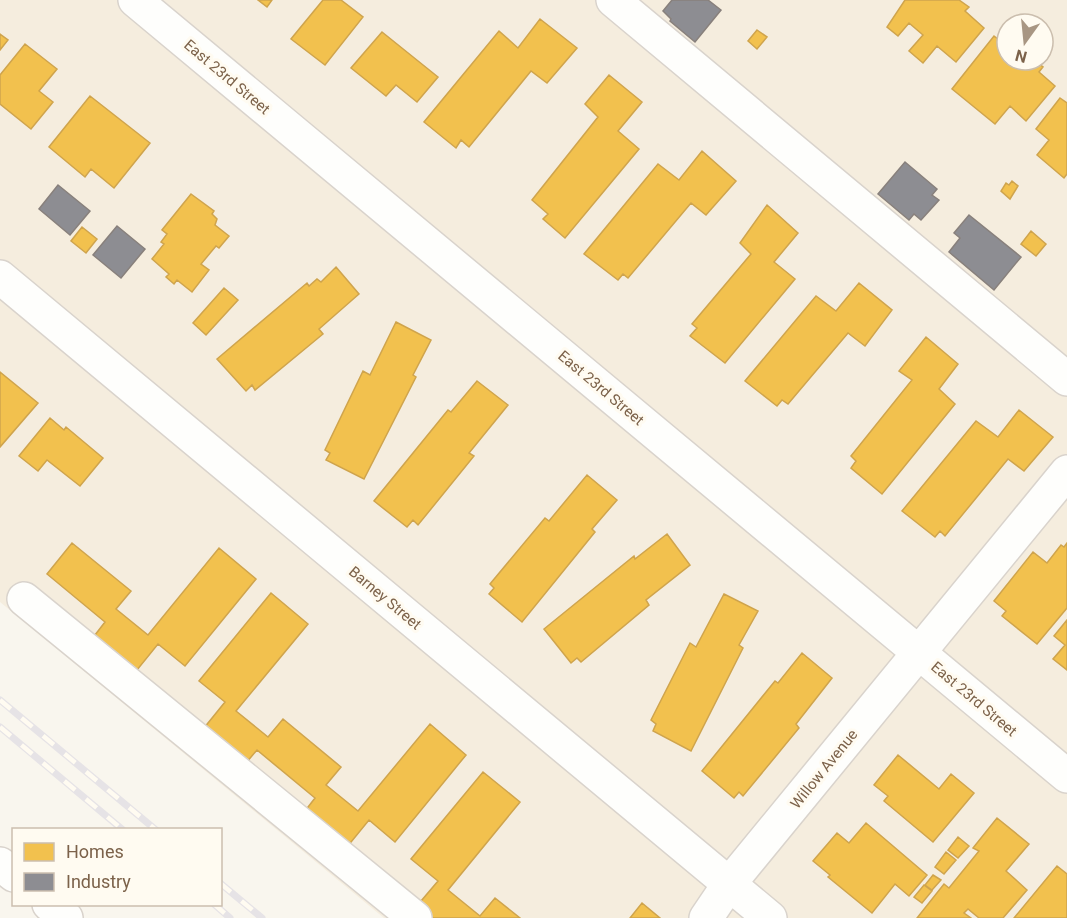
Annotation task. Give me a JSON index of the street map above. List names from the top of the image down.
{
  "streets": {
    "street": ["East 23rd Street", "Barney Street", "Willow Avenue"]
  },
  "crossings": [
    ["East 23rd Street", "Willow Avenue"],
    ["Barney Street", "Willow Avenue"]
  ],
  "legend": ["Homes", "Industry"],
  "north": "bottom"
}
